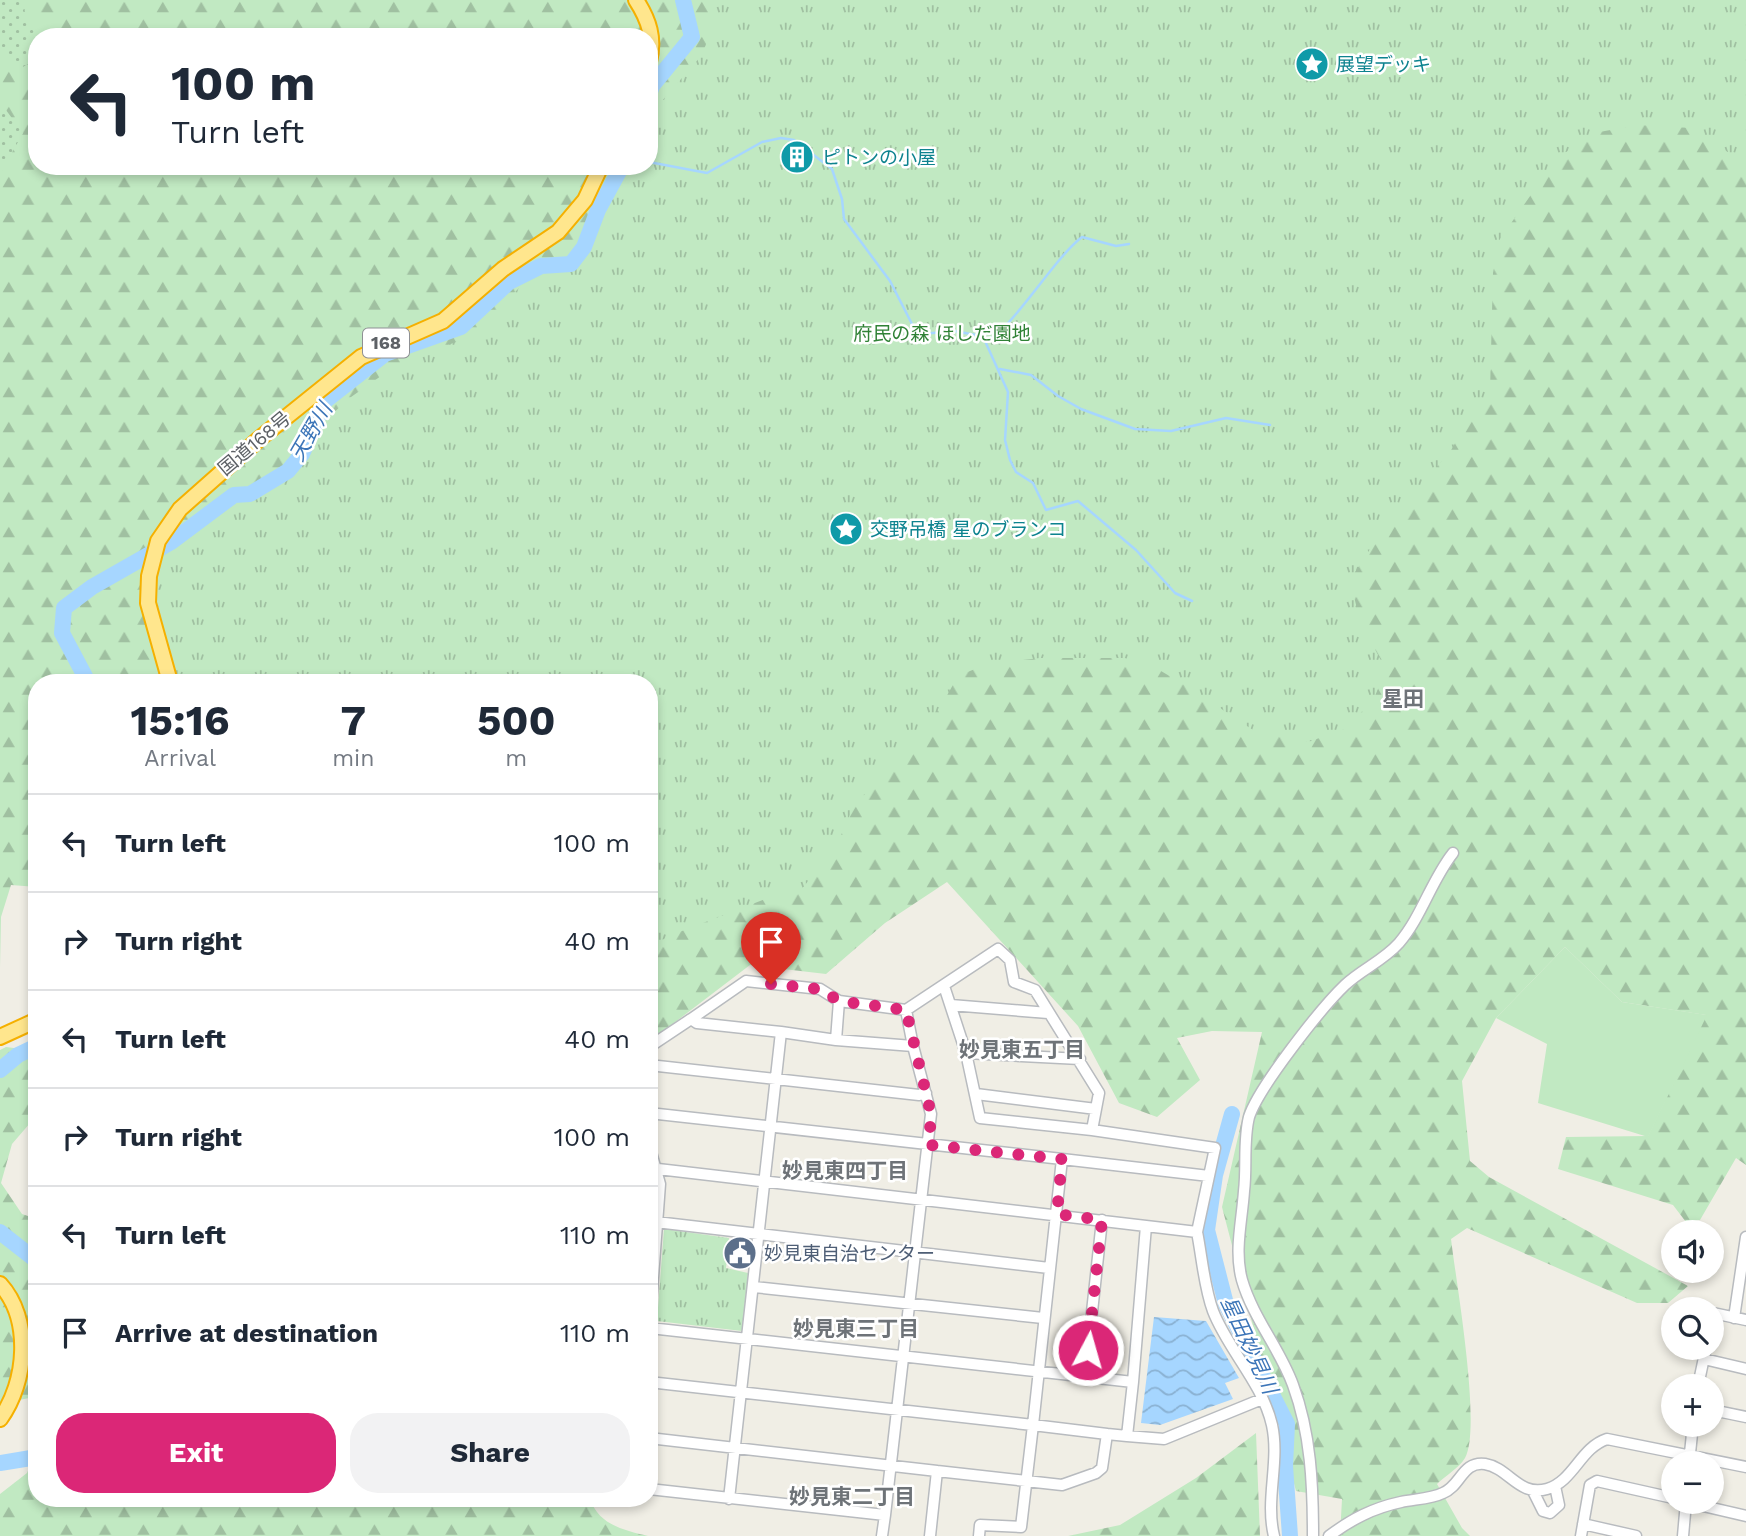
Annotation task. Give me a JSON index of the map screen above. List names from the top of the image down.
{
  "streets": {
    "highway": ["168", "国道168号"]
  },
  "districts": [
    "星田",
    "妙見東五丁目",
    "妙見東四丁目",
    "妙見東三丁目",
    "妙見東二丁目"
  ],
  "water": ["天野川", "星田妙見川"],
  "parks": ["府民の森 ほしだ園地"],
  "places": {
    "place": ["展望デッキ", "交野吊橋 星のブランコ"],
    "building": ["ピトンの小屋"],
    "public building": ["妙見東自治センター"]
  },
  "page": {
    "turn": ["100 m", "Turn left"],
    "eta": [
      "15:16",
      "Arrival",
      "7",
      "min",
      "500",
      "m"
    ],
    "list": [
      {
        "name": "Turn left",
        "value": "100 m"
      },
      {
        "name": "Turn right",
        "value": "40 m"
      },
      {
        "name": "Turn left",
        "value": "40 m"
      },
      {
        "name": "Turn right",
        "value": "100 m"
      },
      {
        "name": "Turn left",
        "value": "110 m"
      },
      {
        "name": "Arrive at destination",
        "value": "110 m"
      }
    ],
    "map_buttons": ["+", "−"],
    "buttons": ["Exit", "Share"]
  }
}
